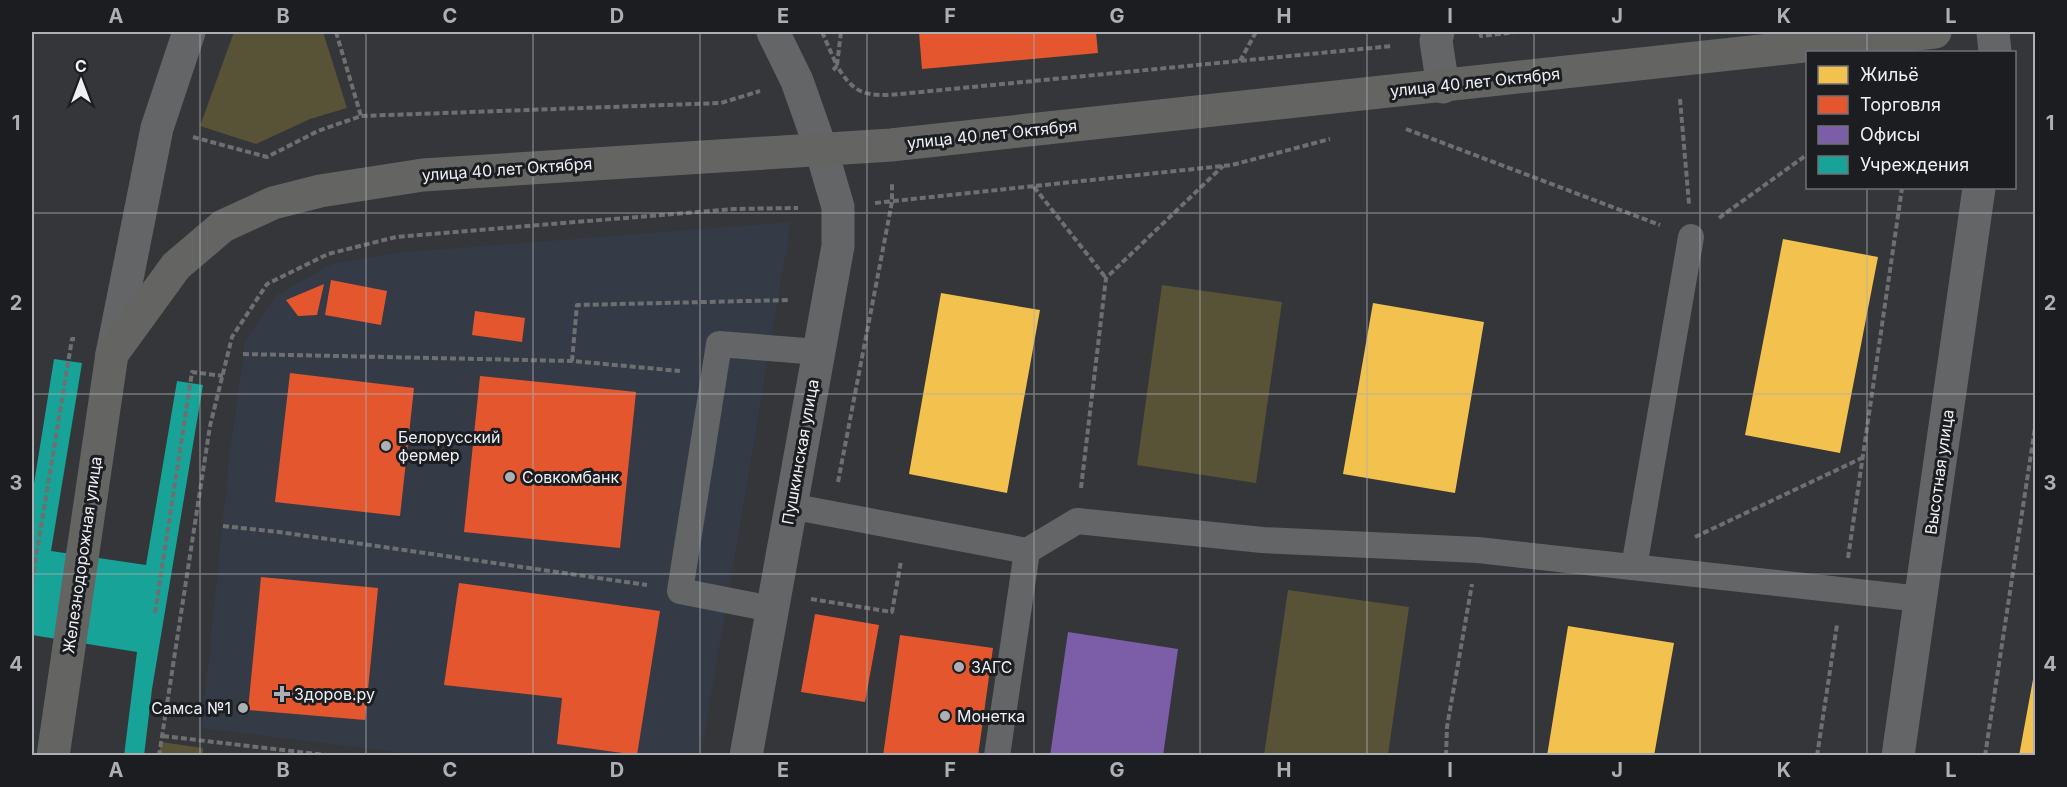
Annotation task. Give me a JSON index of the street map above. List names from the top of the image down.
{
  "streets": {
    "main road": ["улица 40 лет Октября", "Железнодорожная улица"],
    "street": ["Пушкинская улица", "Высотная улица"]
  },
  "crossings": [
    ["улица 40 лет Октября", "Пушкинская улица"],
    ["улица 40 лет Октября", "Железнодорожная улица"]
  ],
  "places": {
    "other": [
      "Белорусский фермер",
      "Совкомбанк",
      "ЗАГС",
      "Самса №1",
      "Монетка"
    ],
    "health": ["Здоров.ру"]
  },
  "legend": [
    "Жильё",
    "Торговля",
    "Офисы",
    "Учреждения"
  ],
  "north": "top",
  "grid": {
    "columns": [
      "A",
      "B",
      "C",
      "D",
      "E",
      "F",
      "G",
      "H",
      "I",
      "J",
      "K",
      "L"
    ],
    "rows": [
      "1",
      "2",
      "3",
      "4"
    ]
  }
}
